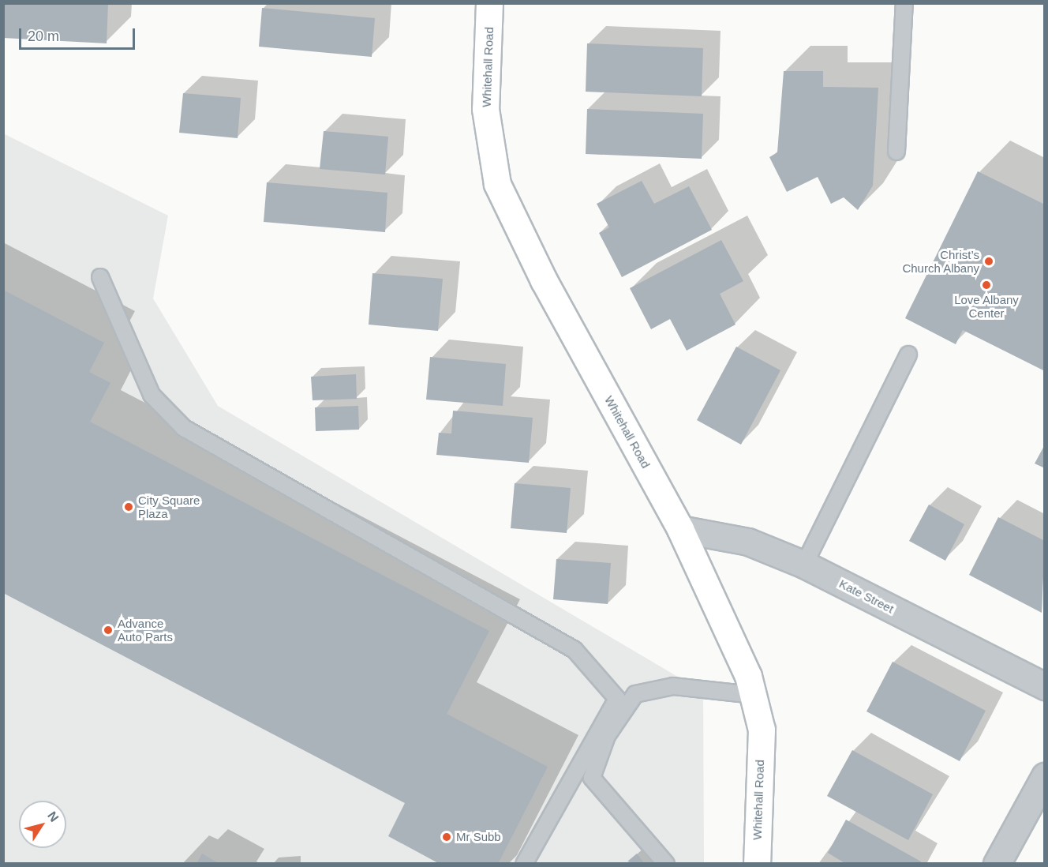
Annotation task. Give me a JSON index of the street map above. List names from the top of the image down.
{
  "streets": {
    "street": ["Whitehall Road", "Kate Street"]
  },
  "crossings": [
    ["Whitehall Road", "Kate Street"]
  ],
  "places": [
    "Christ’s Church Albany",
    "Love Albany Center",
    "City Square Plaza",
    "Advance Auto Parts",
    "Mr Subb"
  ],
  "scale_bar": "20 m",
  "north": "top right"
}
